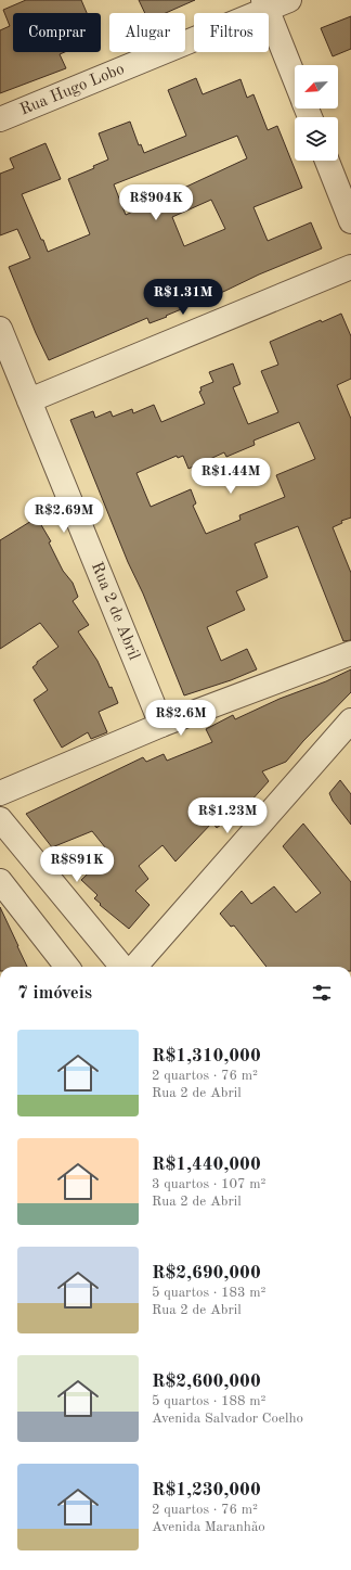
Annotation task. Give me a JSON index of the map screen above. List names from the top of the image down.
{
  "streets": {
    "street": ["Rua Hugo Lobo", "Rua 2 de Abril"]
  },
  "north": "bottom left",
  "page": {
    "chip": ["Comprar", "Alugar", "Filtros"],
    "price": [
      "R$904K",
      "R$1.31M",
      "R$1.44M",
      "R$2.69M",
      "R$2.6M",
      "R$1.23M",
      "R$891K"
    ],
    "heading": "7 imóveis",
    "list": [
      {
        "name": "R$1,310,000",
        "note": "2 quartos · 76 m² · Rua 2 de Abril"
      },
      {
        "name": "R$1,440,000",
        "note": "3 quartos · 107 m² · Rua 2 de Abril"
      },
      {
        "name": "R$2,690,000",
        "note": "5 quartos · 183 m² · Rua 2 de Abril"
      },
      {
        "name": "R$2,600,000",
        "note": "5 quartos · 188 m² · Avenida Salvador Coelho"
      },
      {
        "name": "R$1,230,000",
        "note": "2 quartos · 76 m² · Avenida Maranhão"
      }
    ]
  }
}
